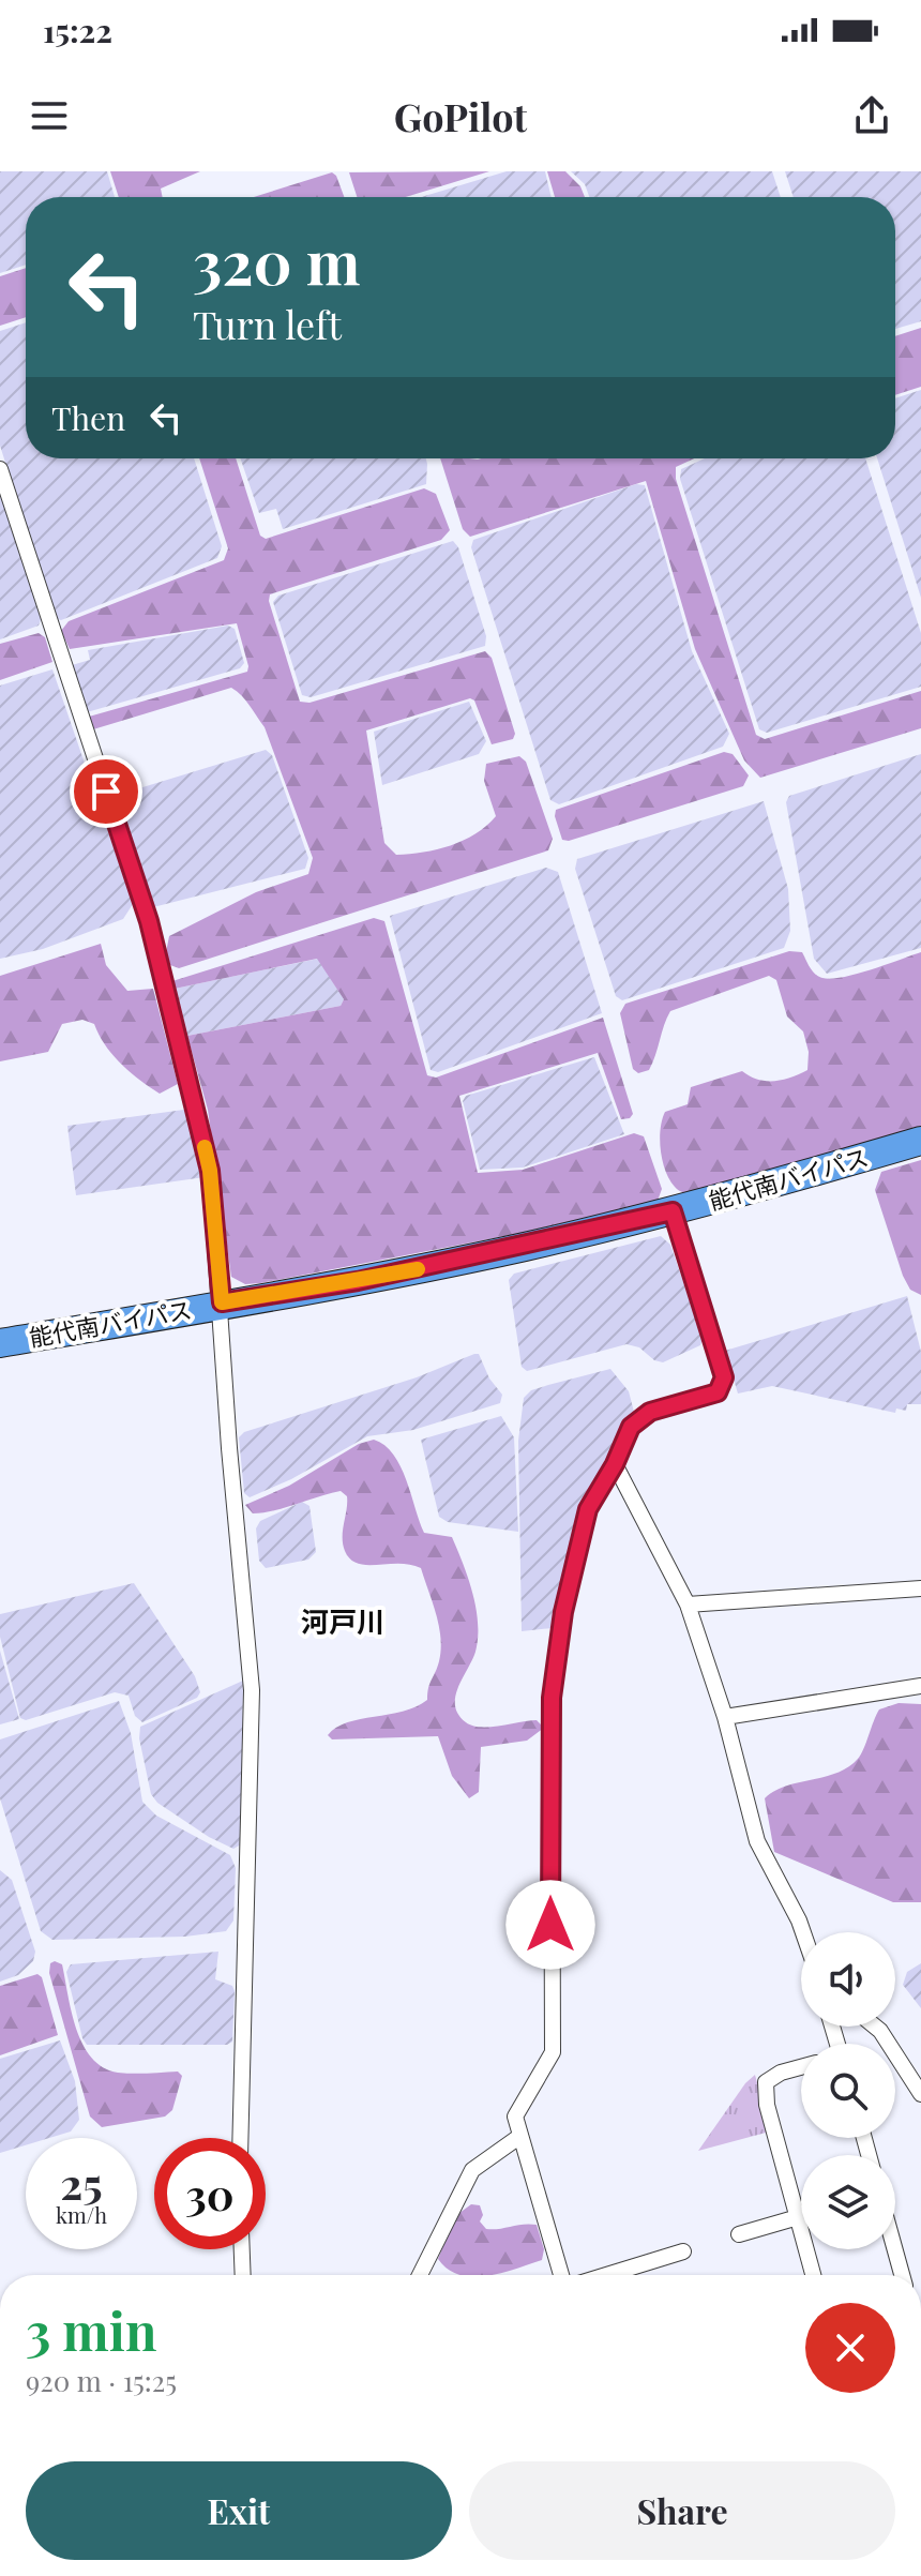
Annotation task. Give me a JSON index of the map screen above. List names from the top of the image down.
{
  "streets": {
    "highway": ["能代南バイパス"]
  },
  "districts": ["河戸川"],
  "page": {
    "status": "15:22",
    "header": "GoPilot",
    "turn": ["320 m", "Turn left"],
    "then": "Then",
    "speed": "25 km/h",
    "limit": "30",
    "heading": ["3 min", "920 m · 15:25"],
    "buttons": ["Exit", "Share"]
  }
}
